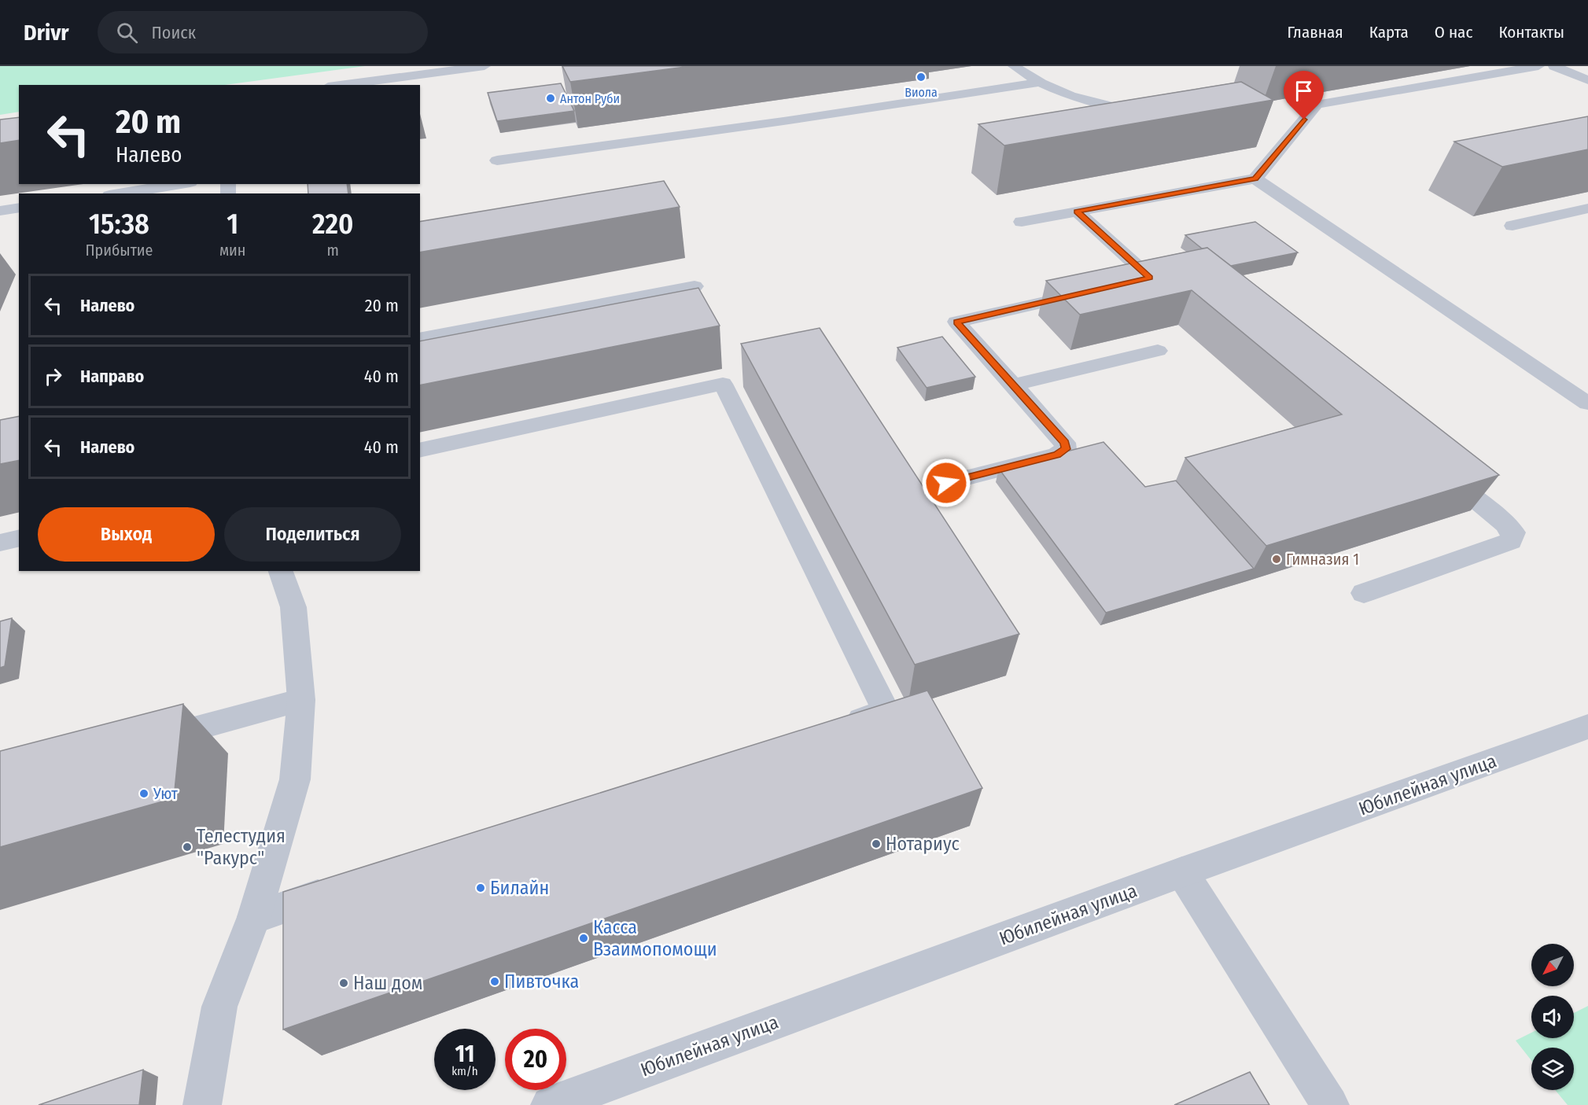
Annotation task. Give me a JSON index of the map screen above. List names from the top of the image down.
{
  "streets": {
    "street": ["Юбилейная улица"]
  },
  "places": [
    "Виола",
    "Антон Руби",
    "Гимназия 1",
    "Уют",
    "Нотариус",
    "Телестудия \"Ракурс\"",
    "Билайн",
    "Касса Взаимопомощи",
    "Пивточка",
    "Наш дом"
  ],
  "north": "bottom left",
  "page": {
    "header": "Drivr",
    "search": "Поиск",
    "nav": [
      "Главная",
      "Карта",
      "О нас",
      "Контакты"
    ],
    "turn": ["20 m", "Налево"],
    "eta": [
      "15:38",
      "Прибытие",
      "1",
      "мин",
      "220",
      "m"
    ],
    "list": [
      {
        "name": "Налево",
        "value": "20 m"
      },
      {
        "name": "Направо",
        "value": "40 m"
      },
      {
        "name": "Налево",
        "value": "40 m"
      }
    ],
    "buttons": ["Выход", "Поделиться"],
    "speed": "11 km/h",
    "limit": "20"
  }
}
